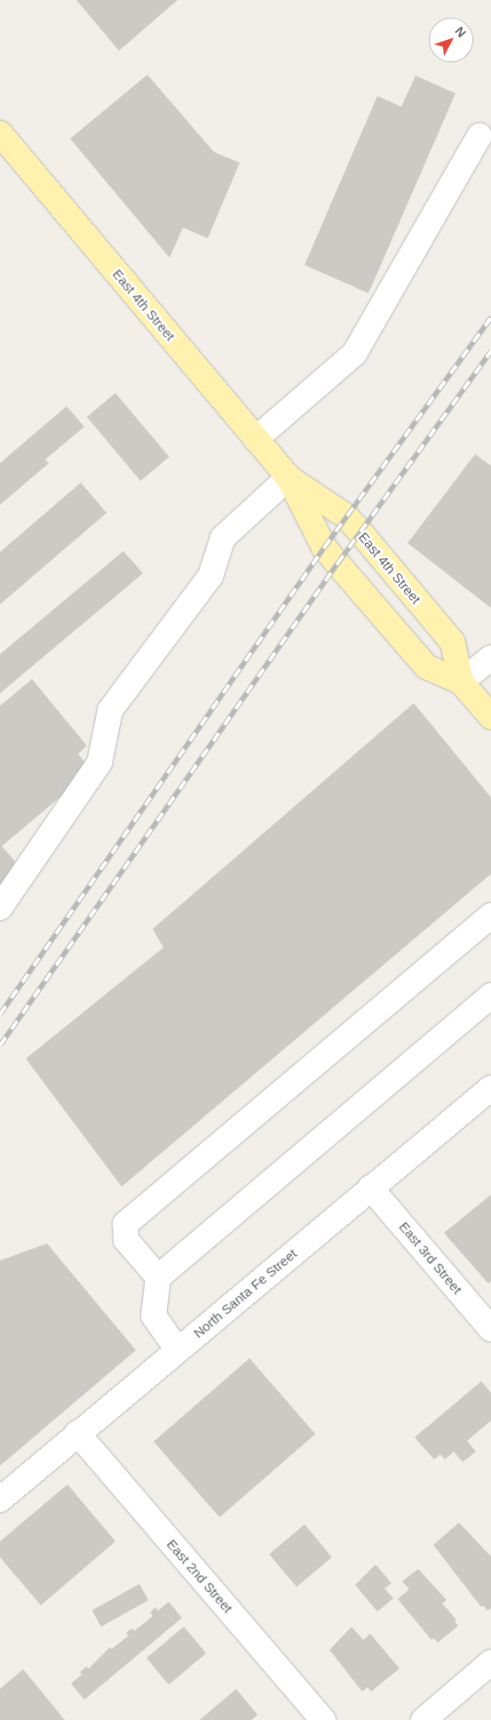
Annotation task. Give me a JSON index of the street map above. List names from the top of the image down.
{
  "streets": {
    "main road": ["East 4th Street"],
    "street": ["East 3rd Street", "North Santa Fe Street", "East 2nd Street"]
  },
  "crossings": [
    ["East 3rd Street", "North Santa Fe Street"],
    ["North Santa Fe Street", "East 2nd Street"]
  ],
  "north": "top right"
}
